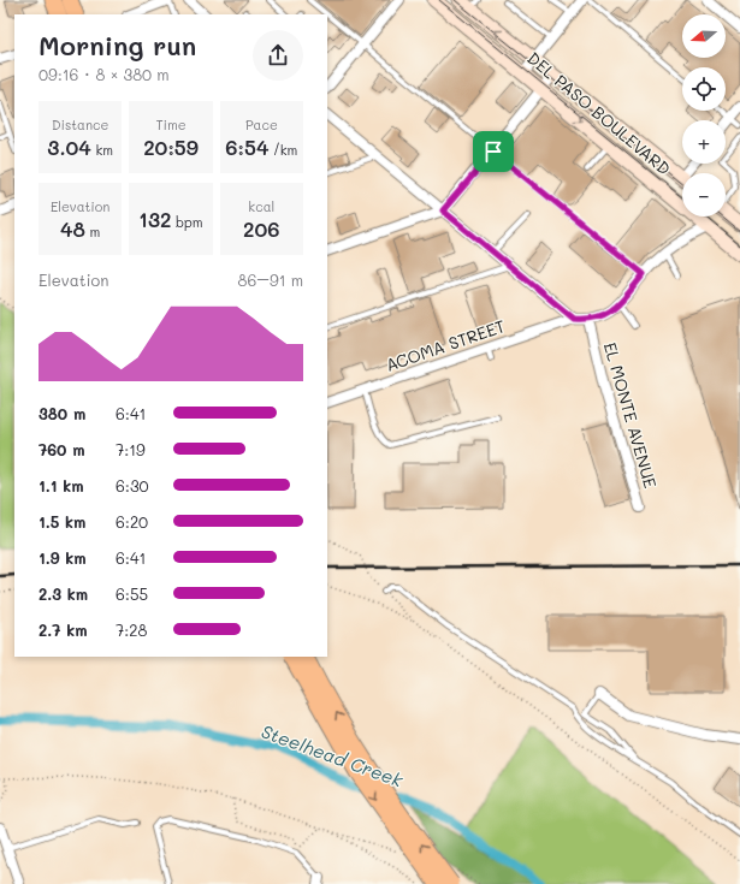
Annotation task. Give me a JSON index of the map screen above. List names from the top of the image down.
{
  "streets": {
    "main road": ["DEL PASO BOULEVARD"],
    "street": ["ACOMA STREET", "EL MONTE AVENUE"]
  },
  "water": ["Steelhead Creek"],
  "north": "left",
  "page": {
    "map_buttons": ["+", "−"],
    "heading": ["Morning run", "09:16 · 8 × 380 m"],
    "stats": [
      ["Distance", "3.04 km"],
      ["Time", "20:59"],
      ["Pace", "6:54 /km"],
      ["Elevation", "48 m"],
      ["132 bpm"],
      ["kcal", "206"]
    ],
    "chart": ["Elevation", "86–91 m"],
    "list": [
      {
        "name": "380 m",
        "note": "6:41"
      },
      {
        "name": "760 m",
        "note": "7:19"
      },
      {
        "name": "1.1 km",
        "note": "6:30"
      },
      {
        "name": "1.5 km",
        "note": "6:20"
      },
      {
        "name": "1.9 km",
        "note": "6:41"
      },
      {
        "name": "2.3 km",
        "note": "6:55"
      },
      {
        "name": "2.7 km",
        "note": "7:28"
      }
    ]
  }
}
